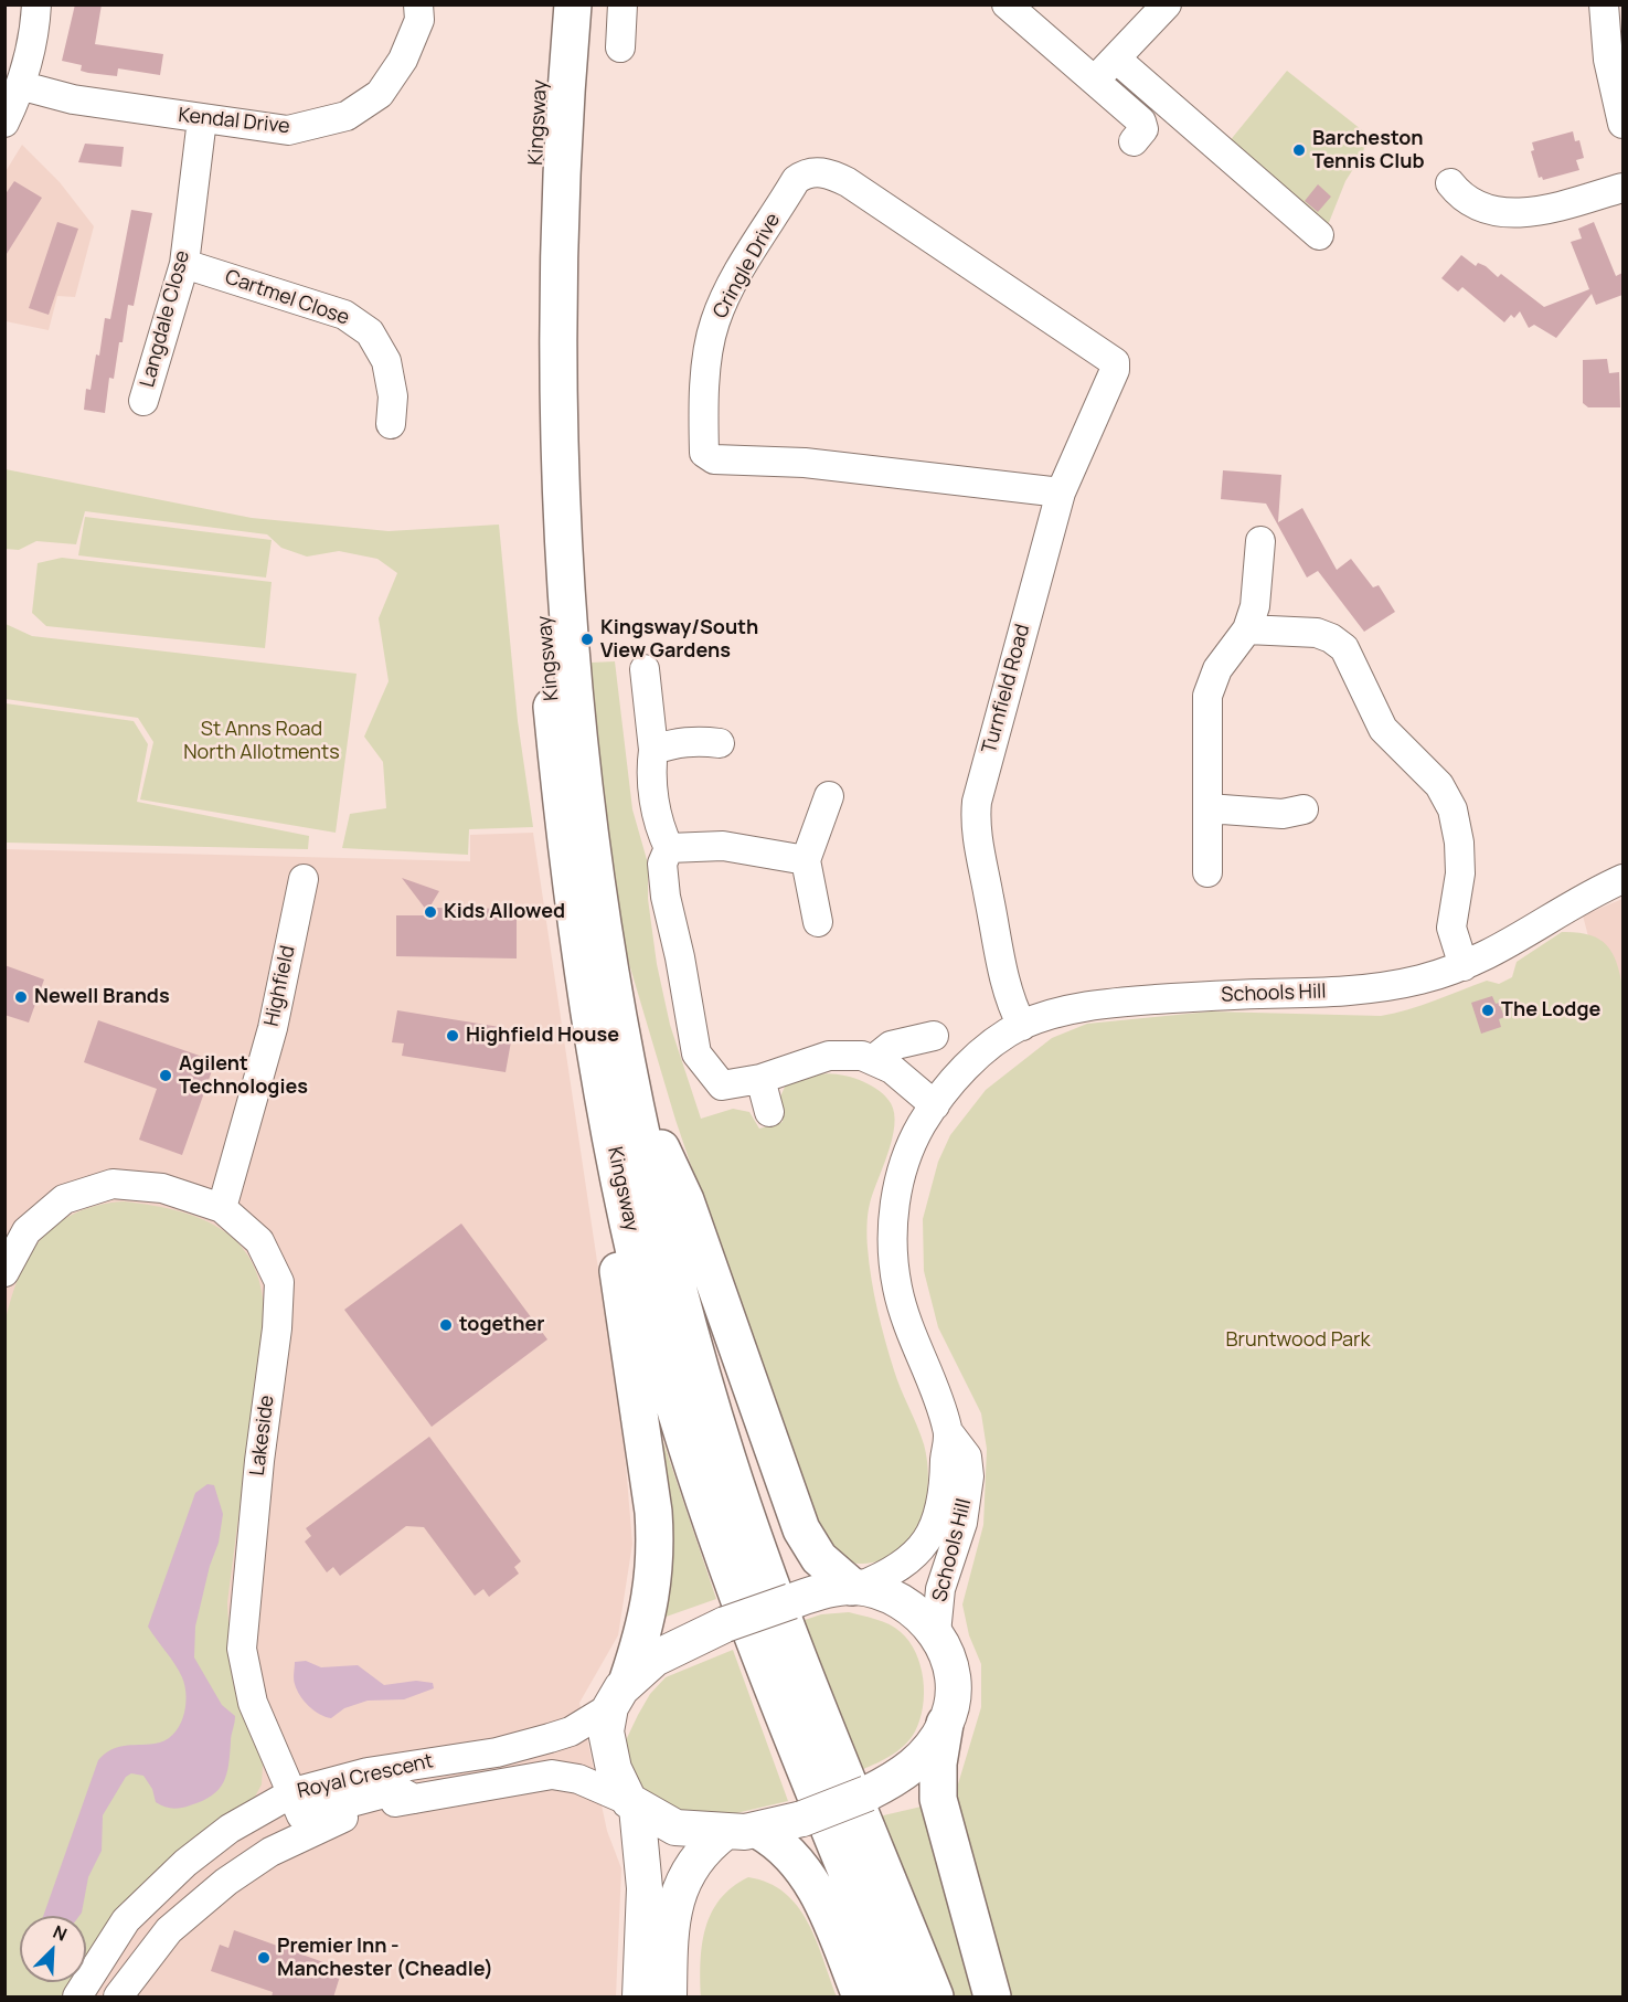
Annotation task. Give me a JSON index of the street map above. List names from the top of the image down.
{
  "streets": {
    "highway": ["Kingsway"],
    "street": [
      "Kendal Drive",
      "Cringle Drive",
      "Cartmel Close",
      "Langdale Close",
      "Turnfield Road",
      "Highfield",
      "Schools Hill",
      "Lakeside",
      "Royal Crescent"
    ]
  },
  "crossings": [
    ["Kendal Drive", "Langdale Close"],
    ["Cringle Drive", "Turnfield Road"],
    ["Cartmel Close", "Langdale Close"],
    ["Turnfield Road", "Schools Hill"],
    ["Highfield", "Lakeside"],
    ["Lakeside", "Royal Crescent"]
  ],
  "parks": ["St Anns Road North Allotments", "Bruntwood Park"],
  "places": [
    "Barcheston Tennis Club",
    "Kingsway/South View Gardens",
    "Kids Allowed",
    "Newell Brands",
    "The Lodge",
    "Highfield House",
    "Agilent Technologies",
    "together",
    "Premier Inn - Manchester (Cheadle)"
  ],
  "north": "top right"
}
